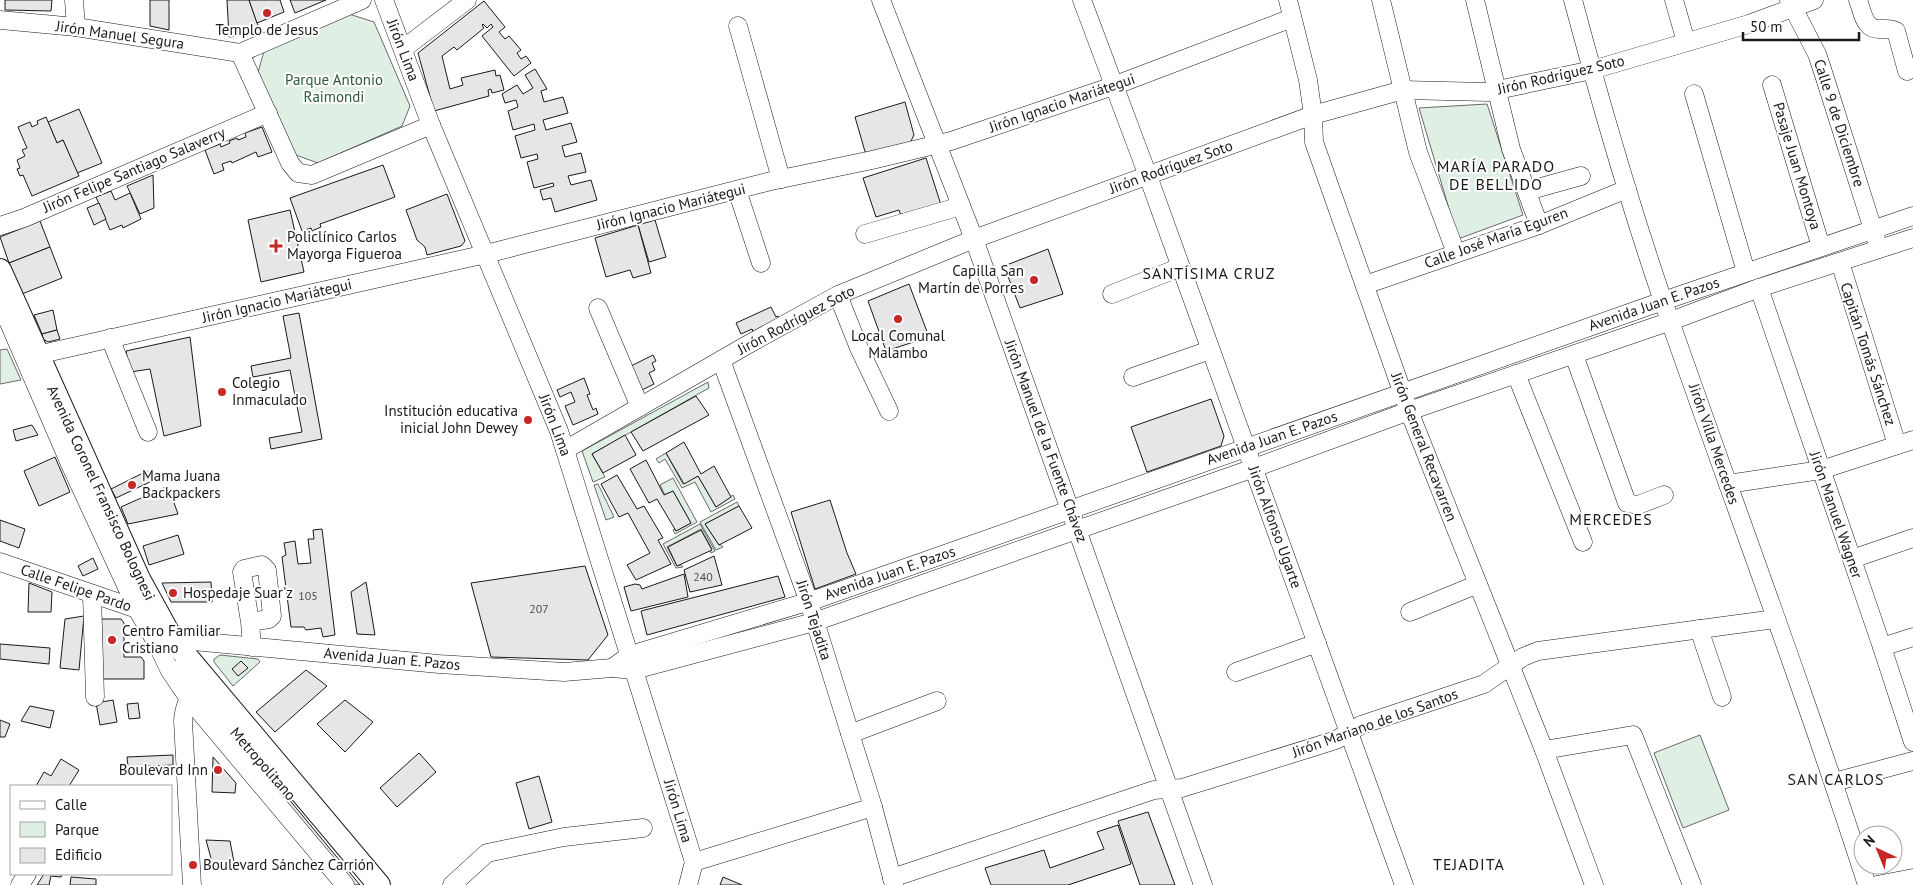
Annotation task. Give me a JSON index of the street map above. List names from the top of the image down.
{
  "streets": {
    "main road": ["Avenida Coronel Fransisco Bolognesi"],
    "street": [
      "Jirón Manuel Segura",
      "Jirón Lima",
      "Jirón Rodríguez Soto",
      "Jirón Ignacio Mariátegui",
      "Calle 9 de Diciembre",
      "Pasaje Juan Montoya",
      "Jirón Felipe Santiago Salaverry",
      "Calle José María Eguren",
      "Avenida Juan E. Pazos",
      "Capitán Tomás Sánchez",
      "Jirón Manuel de la Fuente Chávez",
      "Jirón Villa Mercedes",
      "Jirón General Recavarren",
      "Jirón Manuel Wagner",
      "Jirón Alfonso Ugarte",
      "Calle Felipe Pardo",
      "Jirón Tejadita",
      "Jirón Mariano de los Santos",
      "Metropolitano"
    ]
  },
  "crossings": [
    ["Jirón Lima", "Jirón Rodríguez Soto"],
    ["Jirón Lima", "Jirón Ignacio Mariátegui"],
    ["Jirón Lima", "Avenida Juan E. Pazos"],
    ["Jirón Rodríguez Soto", "Calle 9 de Diciembre"],
    ["Jirón Rodríguez Soto", "Jirón Manuel de la Fuente Chávez"],
    ["Jirón Rodríguez Soto", "Jirón Villa Mercedes"],
    ["Jirón Rodríguez Soto", "Jirón General Recavarren"],
    ["Jirón Rodríguez Soto", "Jirón Alfonso Ugarte"],
    ["Jirón Rodríguez Soto", "Jirón Tejadita"],
    ["Jirón Ignacio Mariátegui", "Jirón Manuel de la Fuente Chávez"],
    ["Jirón Ignacio Mariátegui", "Jirón General Recavarren"],
    ["Jirón Ignacio Mariátegui", "Avenida Coronel Fransisco Bolognesi"],
    ["Jirón Ignacio Mariátegui", "Jirón Alfonso Ugarte"],
    ["Calle 9 de Diciembre", "Avenida Juan E. Pazos"],
    ["Pasaje Juan Montoya", "Avenida Juan E. Pazos"],
    ["Calle José María Eguren", "Jirón Villa Mercedes"],
    ["Calle José María Eguren", "Jirón General Recavarren"],
    ["Avenida Juan E. Pazos", "Capitán Tomás Sánchez"],
    ["Avenida Juan E. Pazos", "Jirón Manuel de la Fuente Chávez"],
    ["Avenida Juan E. Pazos", "Jirón Villa Mercedes"],
    ["Avenida Juan E. Pazos", "Jirón General Recavarren"],
    ["Avenida Juan E. Pazos", "Avenida Coronel Fransisco Bolognesi"],
    ["Avenida Juan E. Pazos", "Jirón Manuel Wagner"],
    ["Avenida Juan E. Pazos", "Jirón Alfonso Ugarte"],
    ["Avenida Juan E. Pazos", "Calle Felipe Pardo"],
    ["Avenida Juan E. Pazos", "Jirón Tejadita"],
    ["Jirón Manuel de la Fuente Chávez", "Jirón Mariano de los Santos"],
    ["Jirón Villa Mercedes", "Jirón Mariano de los Santos"],
    ["Jirón General Recavarren", "Jirón Mariano de los Santos"],
    ["Avenida Coronel Fransisco Bolognesi", "Calle Felipe Pardo"],
    ["Avenida Coronel Fransisco Bolognesi", "Metropolitano"],
    ["Jirón Alfonso Ugarte", "Jirón Mariano de los Santos"],
    ["Jirón Tejadita", "Jirón Mariano de los Santos"]
  ],
  "districts": [
    "MARÍA PARADO DE BELLIDO",
    "SANTÍSIMA CRUZ",
    "MERCEDES",
    "SAN CARLOS",
    "TEJADITA"
  ],
  "parks": ["Parque Antonio Raimondi"],
  "places": {
    "other": [
      "Templo de Jesus",
      "Capilla San Martín de Porres",
      "Local Comunal Malambo",
      "Colegio Inmaculado",
      "Institución educativa inicial John Dewey",
      "Mama Juana Backpackers",
      "Hospedaje Suar'z",
      "Centro Familiar Cristiano",
      "Boulevard Inn",
      "Boulevard Sánchez Carrión"
    ],
    "health": ["Policlínico Carlos Mayorga Figueroa"]
  },
  "house_numbers": ["240", "105", "207"],
  "legend": ["Calle", "Parque", "Edificio"],
  "scale_bar": "50 m",
  "north": "top left"
}
